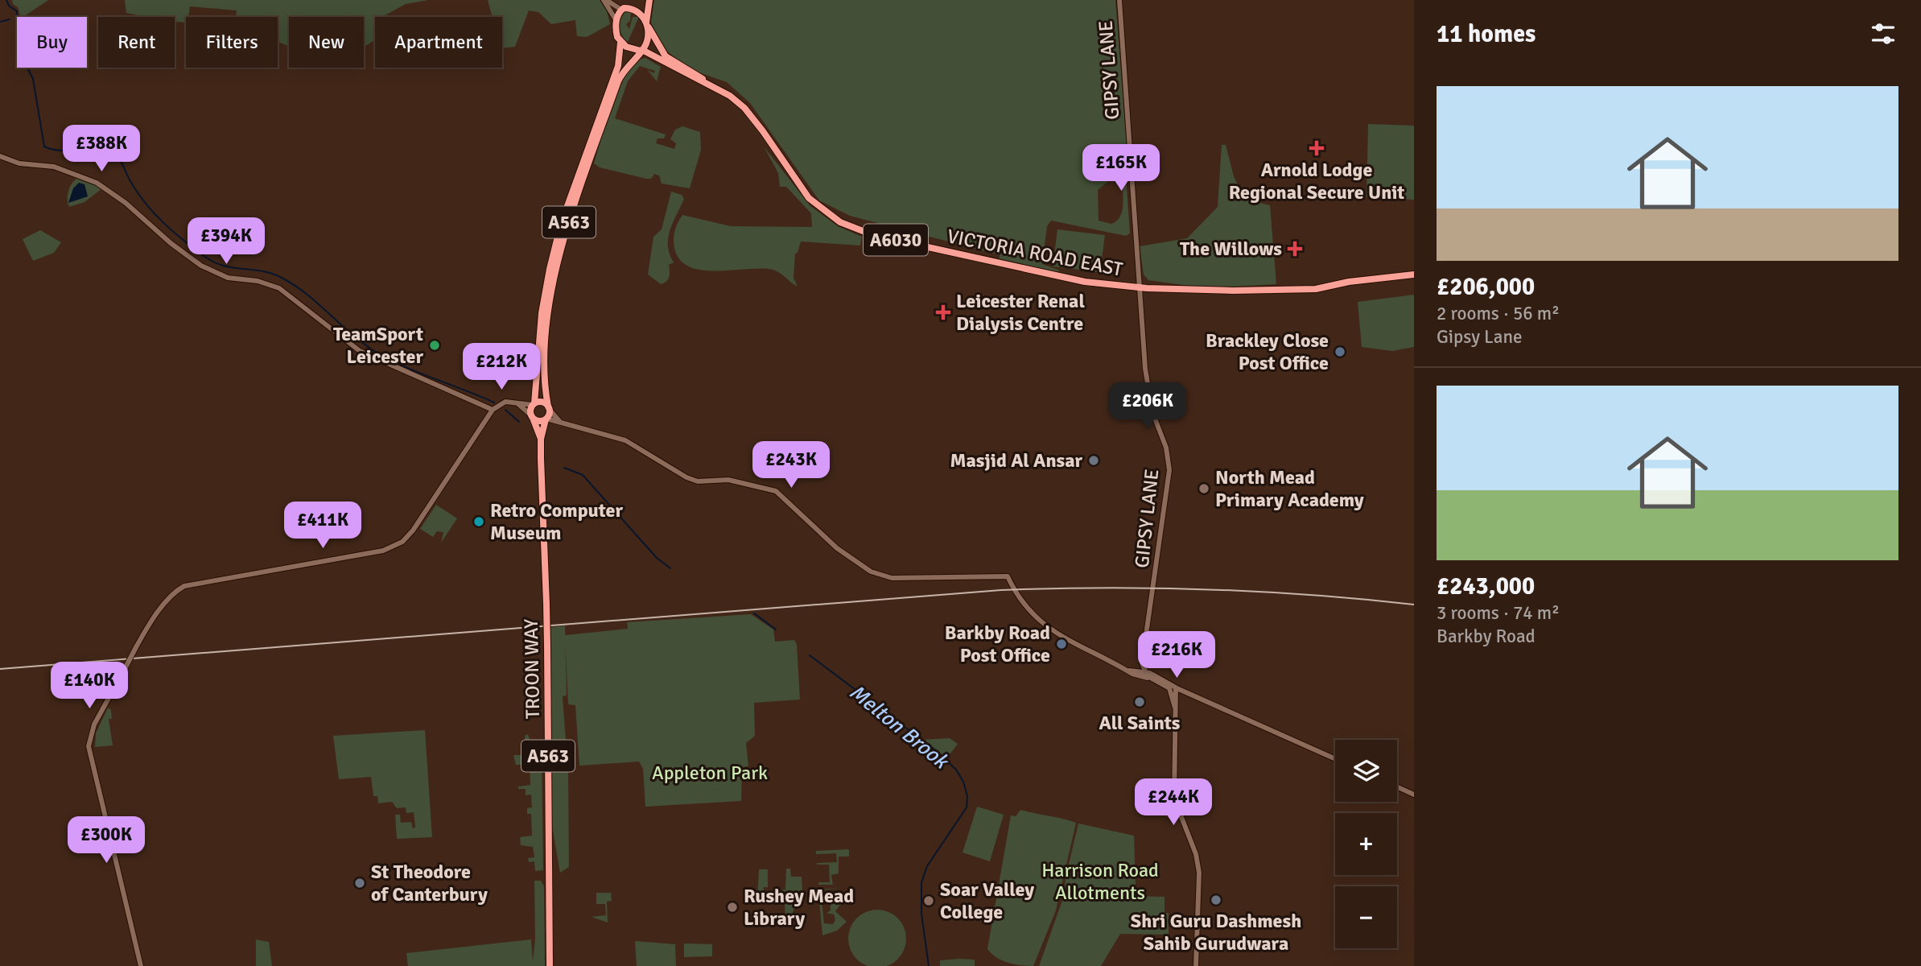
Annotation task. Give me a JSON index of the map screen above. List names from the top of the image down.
{
  "streets": {
    "highway": [
      "A563",
      "A6030",
      "VICTORIA ROAD EAST",
      "TROON WAY"
    ],
    "street": ["GIPSY LANE"]
  },
  "crossings": [
    ["GIPSY LANE", "VICTORIA ROAD EAST"],
    ["A563", "VICTORIA ROAD EAST"],
    ["A563", "TROON WAY"]
  ],
  "water": ["Melton Brook"],
  "parks": ["Appleton Park", "Harrison Road Allotments"],
  "places": {
    "health": ["Arnold Lodge Regional Secure Unit", "The Willows", "Leicester Renal Dialysis Centre"],
    "other": [
      "TeamSport Leicester",
      "Brackley Close Post Office",
      "Masjid Al Ansar",
      "North Mead Primary Academy",
      "Retro Computer Museum",
      "Barkby Road Post Office",
      "All Saints",
      "St Theodore of Canterbury",
      "Shri Guru Dashmesh Sahib Gurudwara",
      "Soar Valley College",
      "Rushey Mead Library"
    ]
  },
  "page": {
    "heading": "11 homes",
    "chip": [
      "Buy",
      "Rent",
      "Filters",
      "New",
      "Apartment"
    ],
    "list": [
      {
        "name": "£206,000",
        "note": "2 rooms · 56 m² · Gipsy Lane"
      },
      {
        "name": "£243,000",
        "note": "3 rooms · 74 m² · Barkby Road"
      }
    ],
    "price": [
      "£388K",
      "£165K",
      "£394K",
      "£212K",
      "£206K",
      "£243K",
      "£411K",
      "£216K",
      "£140K",
      "£244K",
      "£300K"
    ],
    "map_buttons": ["+", "−"]
  }
}
